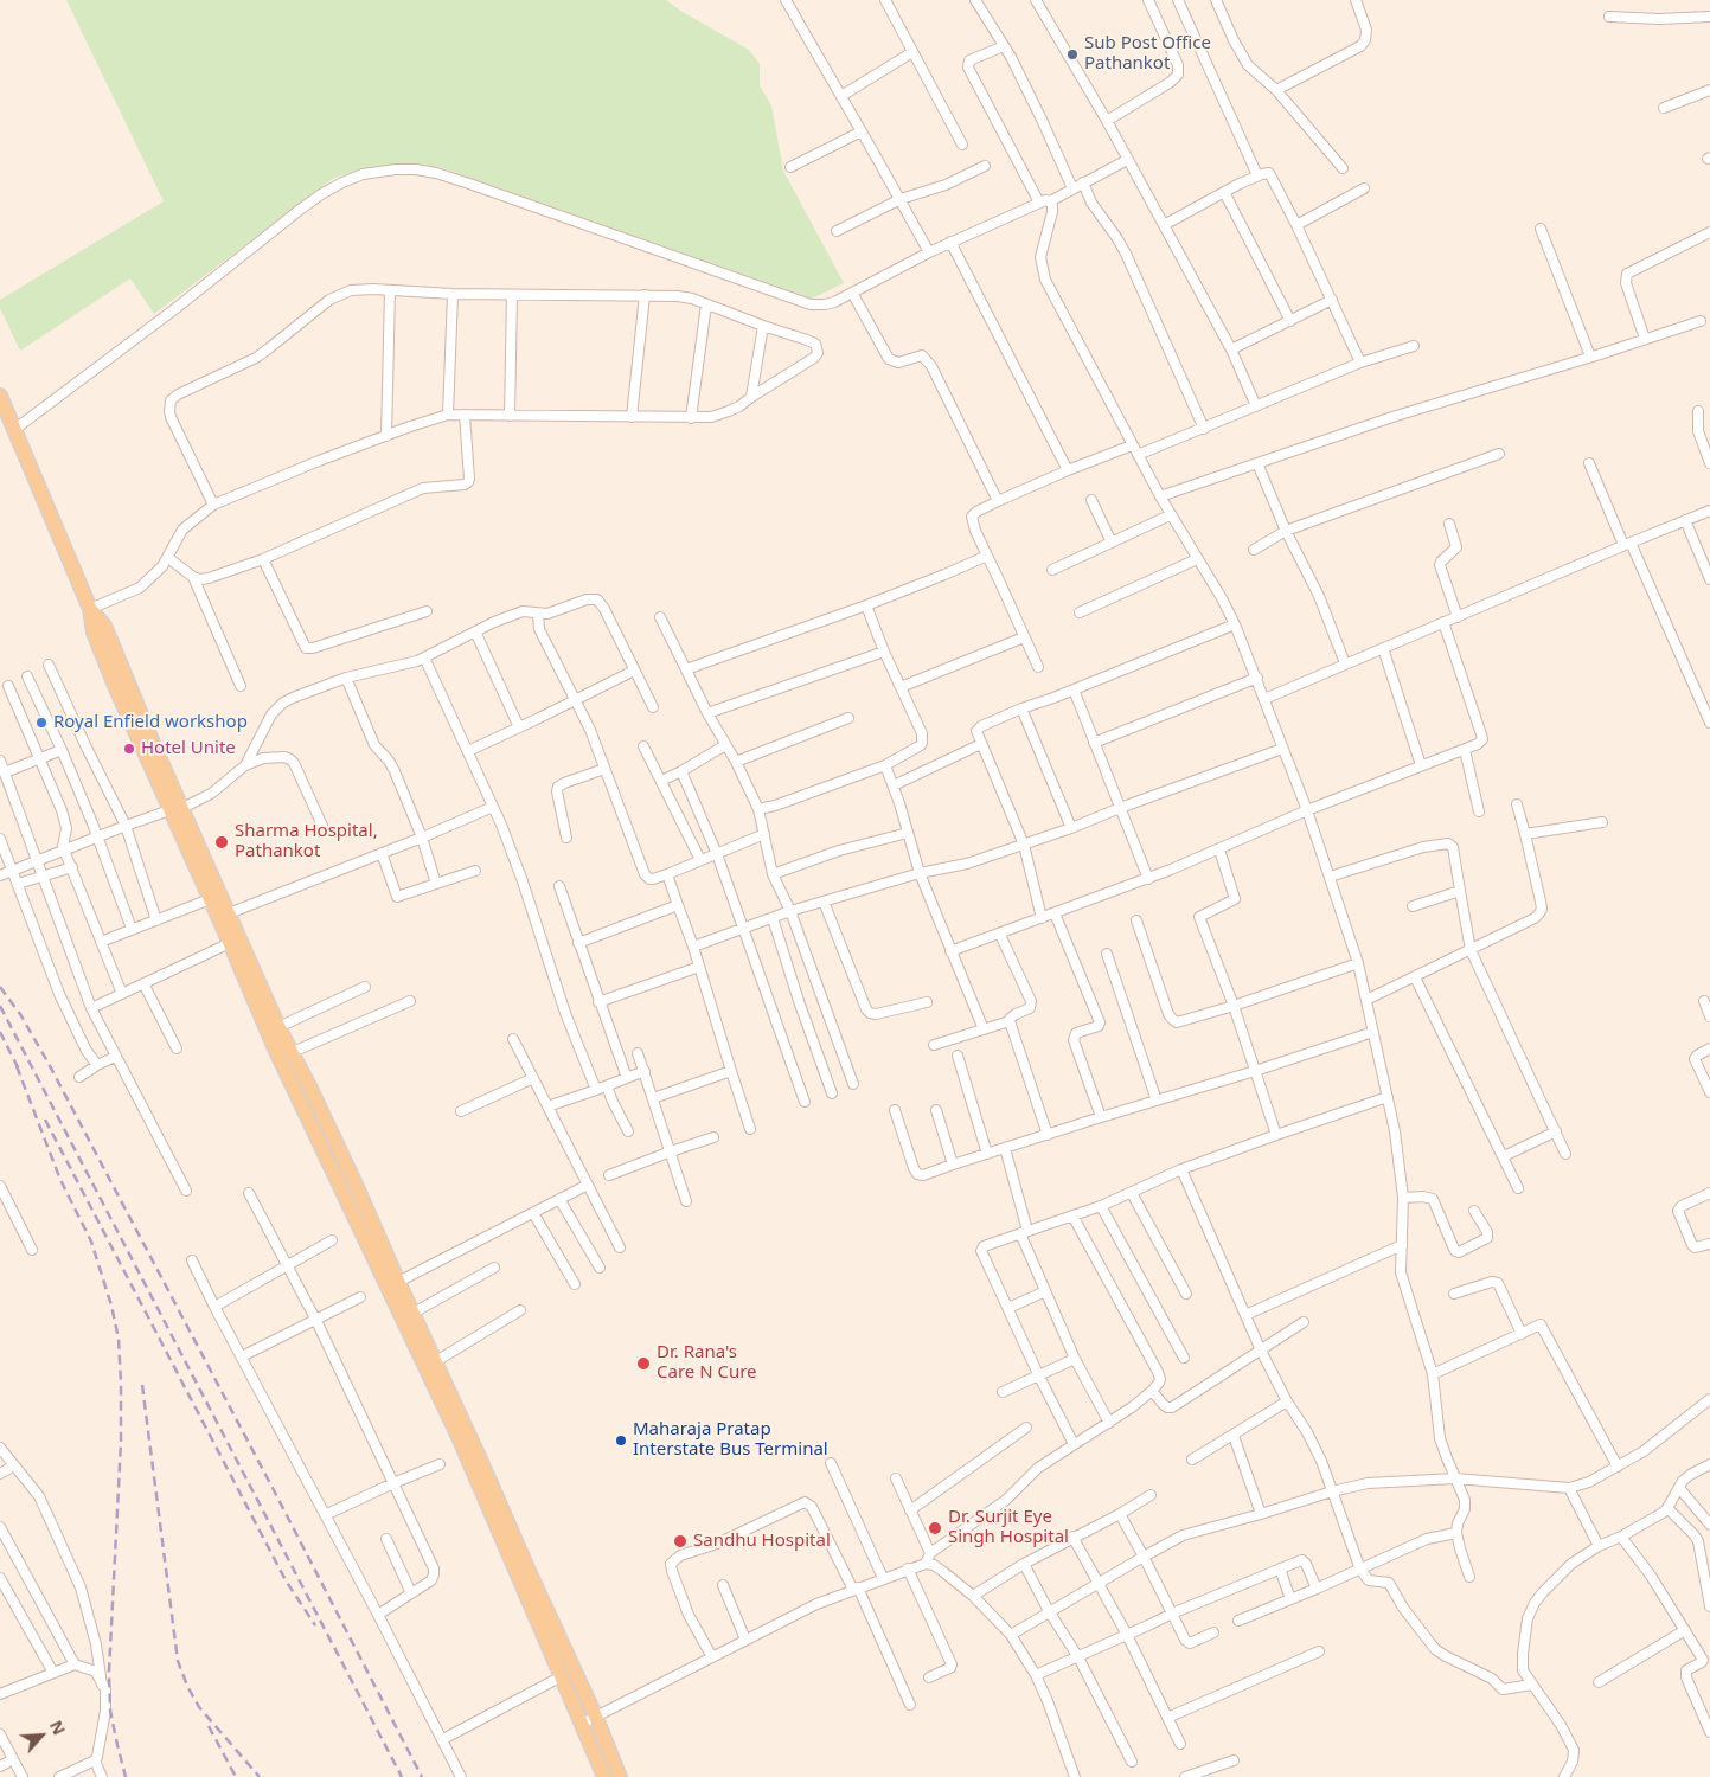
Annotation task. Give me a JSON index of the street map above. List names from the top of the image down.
{
  "places": [
    "Sub Post Office Pathankot",
    "Royal Enfield workshop",
    "Hotel Unite",
    "Sharma Hospital, Pathankot",
    "Dr. Rana's Care N Cure",
    "Maharaja Pratap Interstate Bus Terminal",
    "Dr. Surjit Eye Singh Hospital",
    "Sandhu Hospital"
  ],
  "north": "top right"
}
